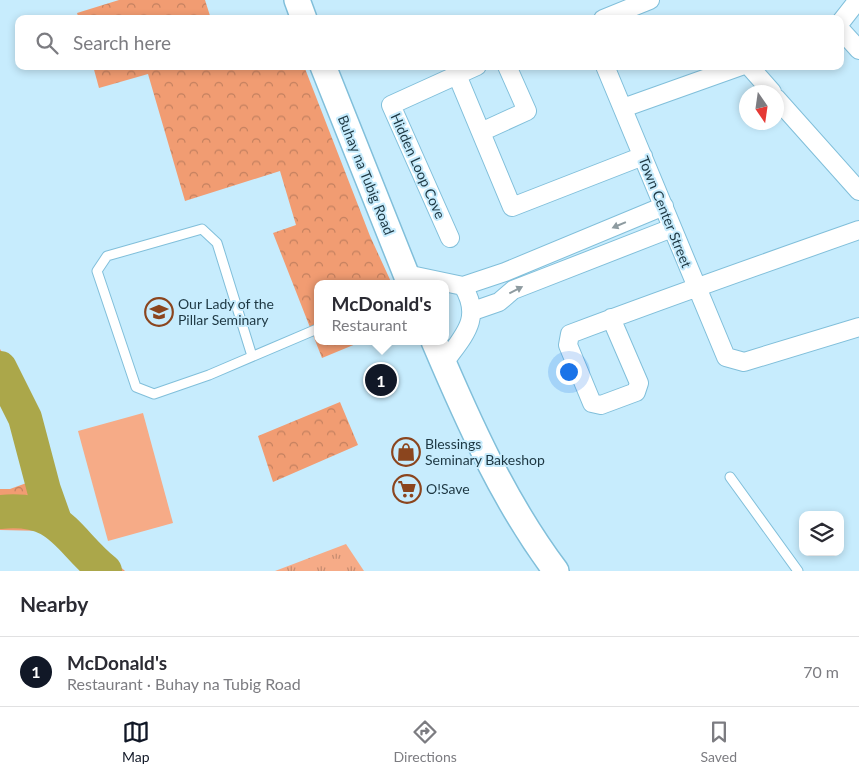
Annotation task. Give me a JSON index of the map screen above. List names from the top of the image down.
{
  "streets": {
    "main road": ["Buhay na Tubig Road"],
    "street": ["Hidden Loop Cove", "Town Center Street"]
  },
  "places": {
    "school or university": ["Our Lady of the Pillar Seminary"],
    "shop": ["Blessings Seminary Bakeshop"],
    "supermarket": ["O!Save"]
  },
  "north": "bottom",
  "page": {
    "search": "Search here",
    "popup": ["McDonald's", "Restaurant"],
    "pins": "1",
    "heading": "Nearby",
    "list": [
      {
        "mark": "1",
        "name": "McDonald's",
        "note": "Restaurant · Buhay na Tubig Road",
        "value": "70 m"
      }
    ],
    "nav": ["Map", "Directions", "Saved"]
  }
}
